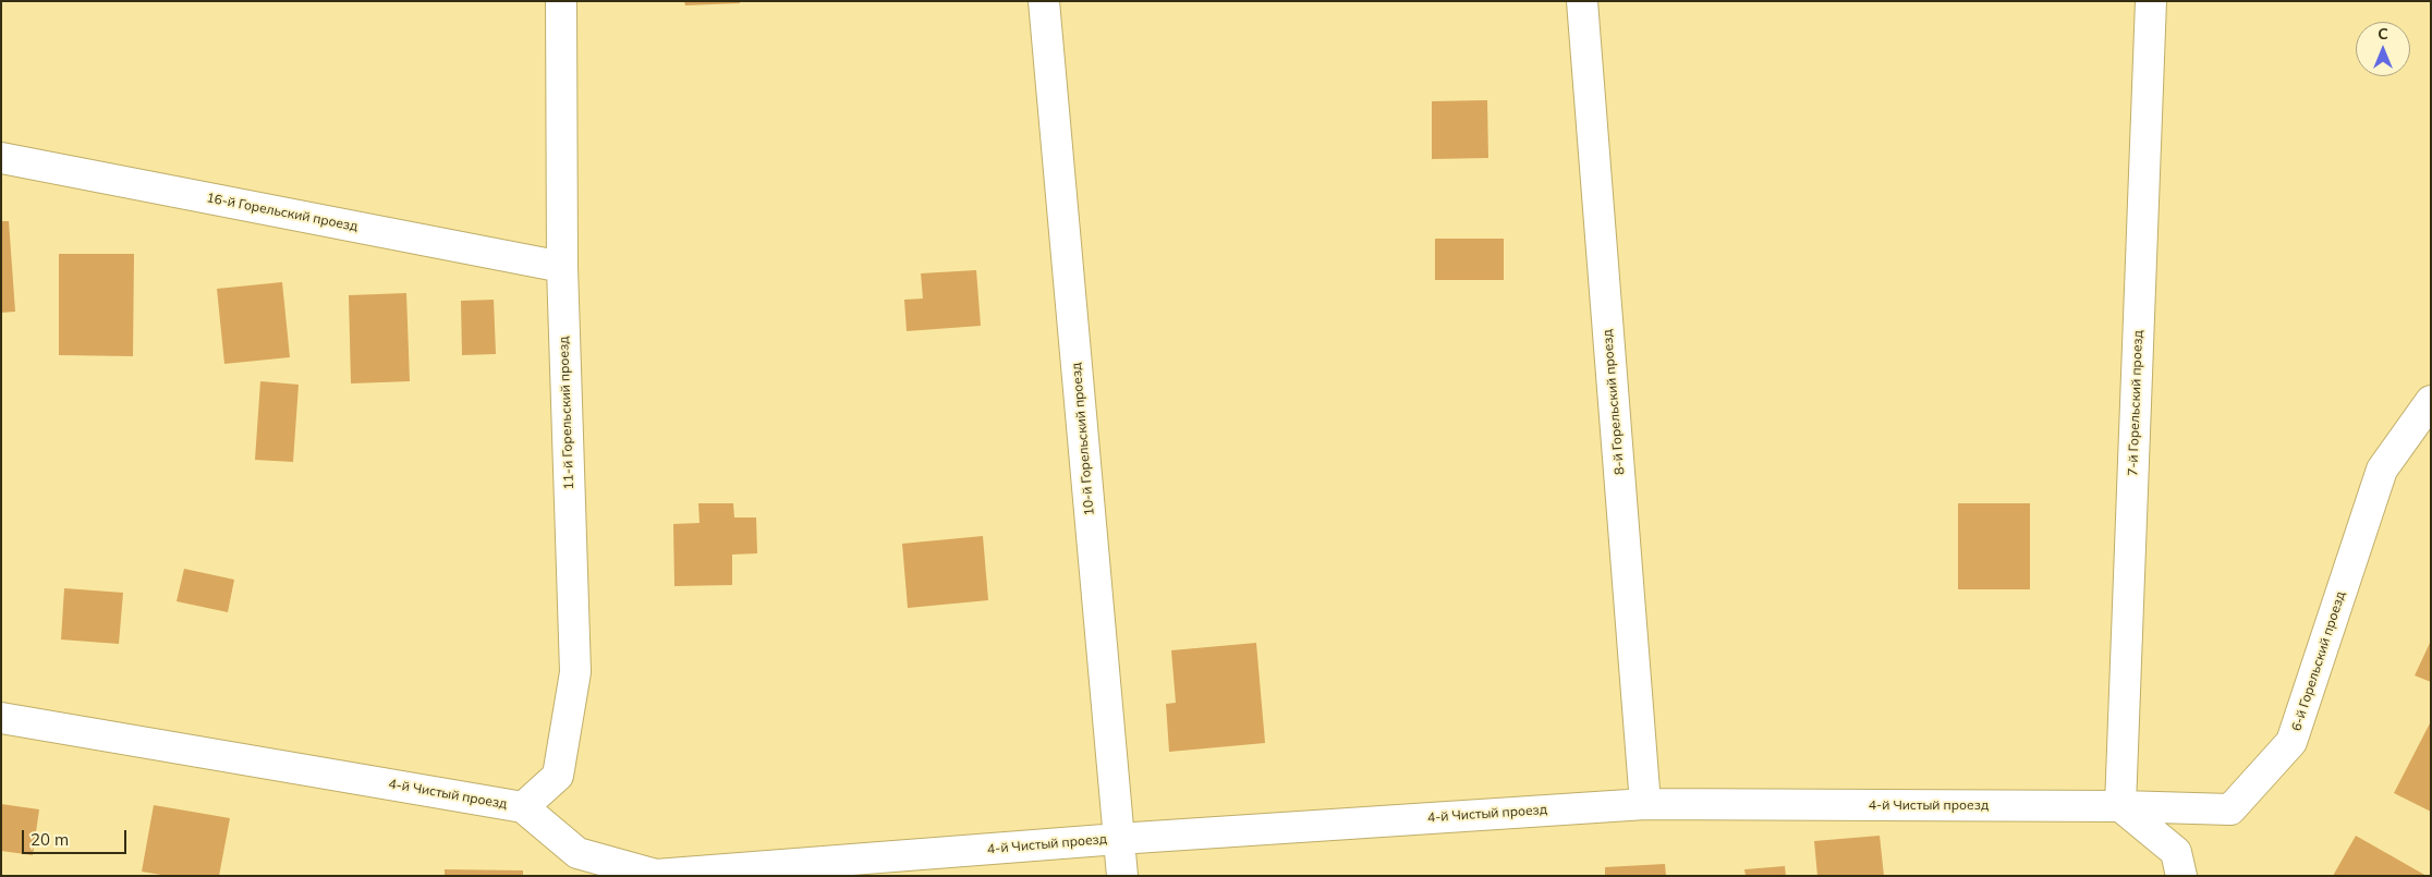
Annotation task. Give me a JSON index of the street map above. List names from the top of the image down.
{
  "streets": {
    "street": [
      "16-й Горельский проезд",
      "8-й Горельский проезд",
      "7-й Горельский проезд",
      "11-й Горельский проезд",
      "10-й Горельский проезд",
      "6-й Горельский проезд",
      "4-й Чистый проезд"
    ]
  },
  "crossings": [
    ["16-й Горельский проезд", "11-й Горельский проезд"],
    ["8-й Горельский проезд", "4-й Чистый проезд"],
    ["7-й Горельский проезд", "6-й Горельский проезд"],
    ["7-й Горельский проезд", "4-й Чистый проезд"],
    ["11-й Горельский проезд", "4-й Чистый проезд"],
    ["10-й Горельский проезд", "4-й Чистый проезд"],
    ["6-й Горельский проезд", "4-й Чистый проезд"]
  ],
  "scale_bar": "20 m",
  "north": "top"
}
